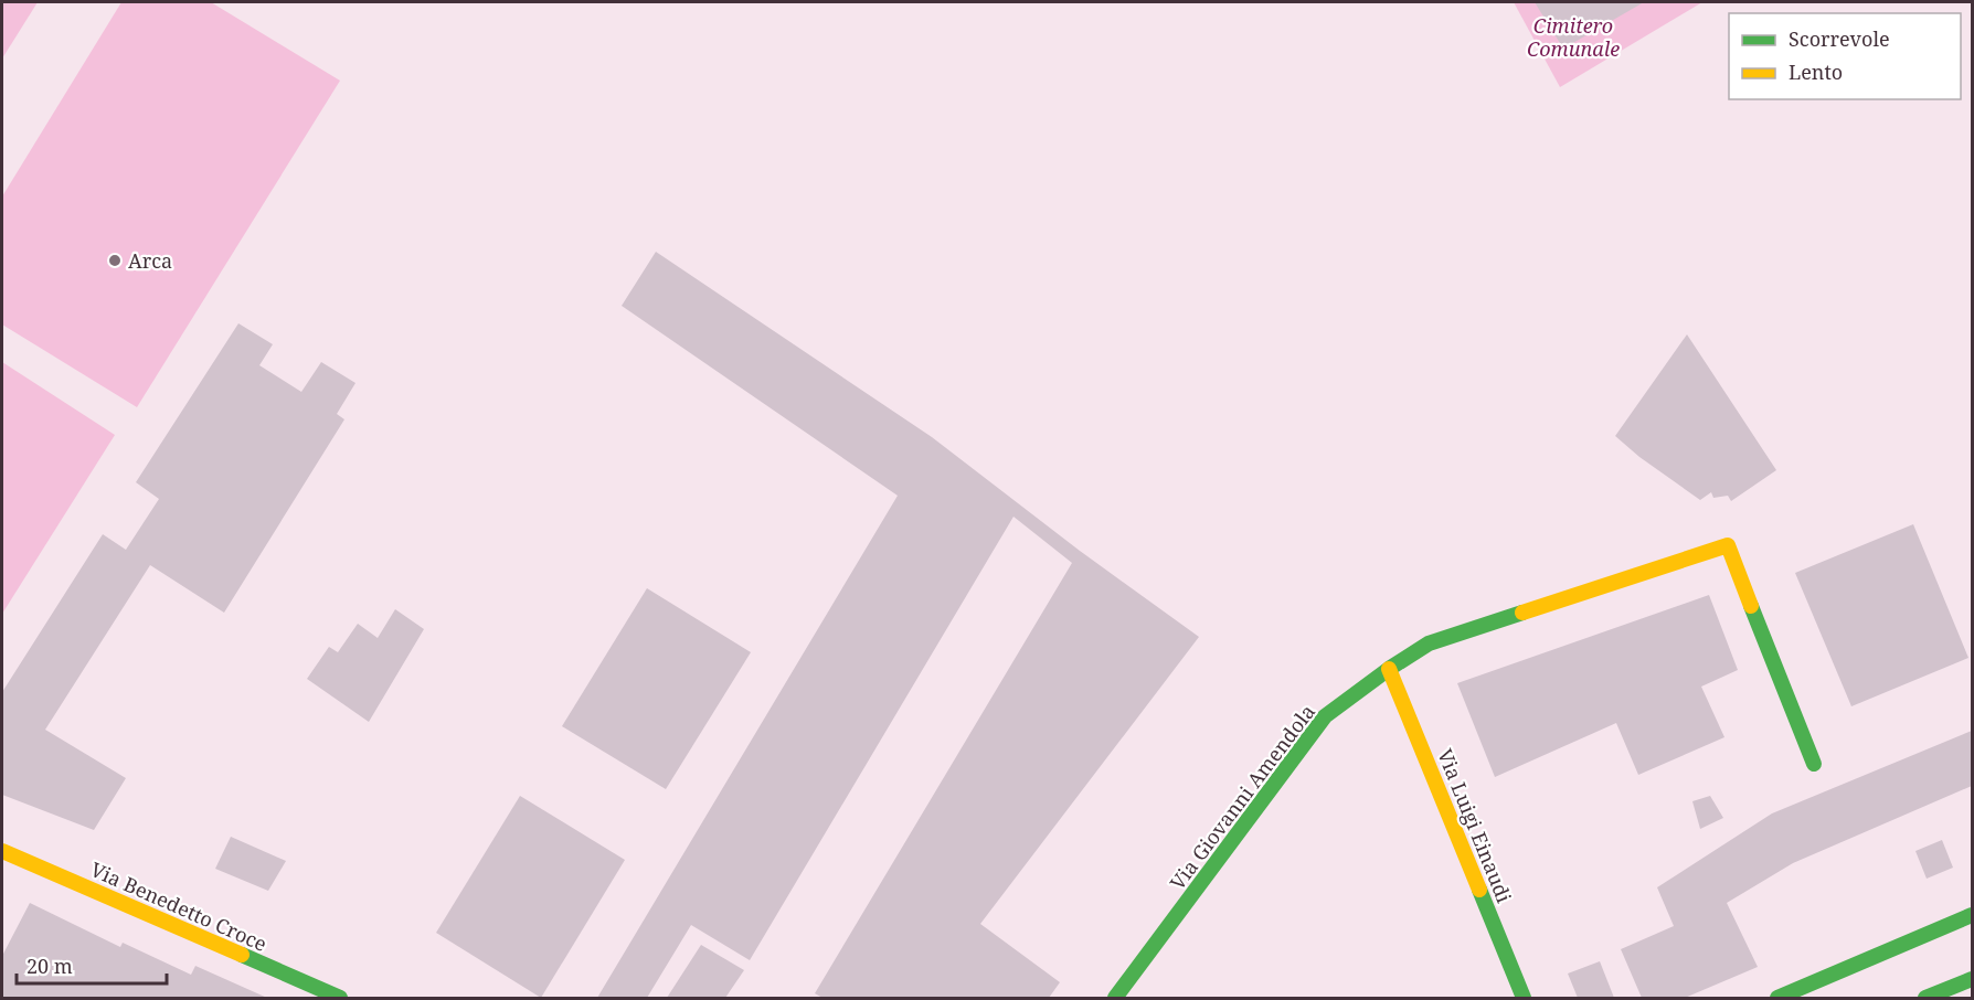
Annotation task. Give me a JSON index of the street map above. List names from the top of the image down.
{
  "streets": {
    "street": ["Via Giovanni Amendola", "Via Luigi Einaudi", "Via Benedetto Croce"]
  },
  "crossings": [
    ["Via Giovanni Amendola", "Via Luigi Einaudi"]
  ],
  "parks": ["Cimitero Comunale"],
  "places": ["Arca"],
  "legend": ["Scorrevole", "Lento"],
  "scale_bar": "20 m"
}
